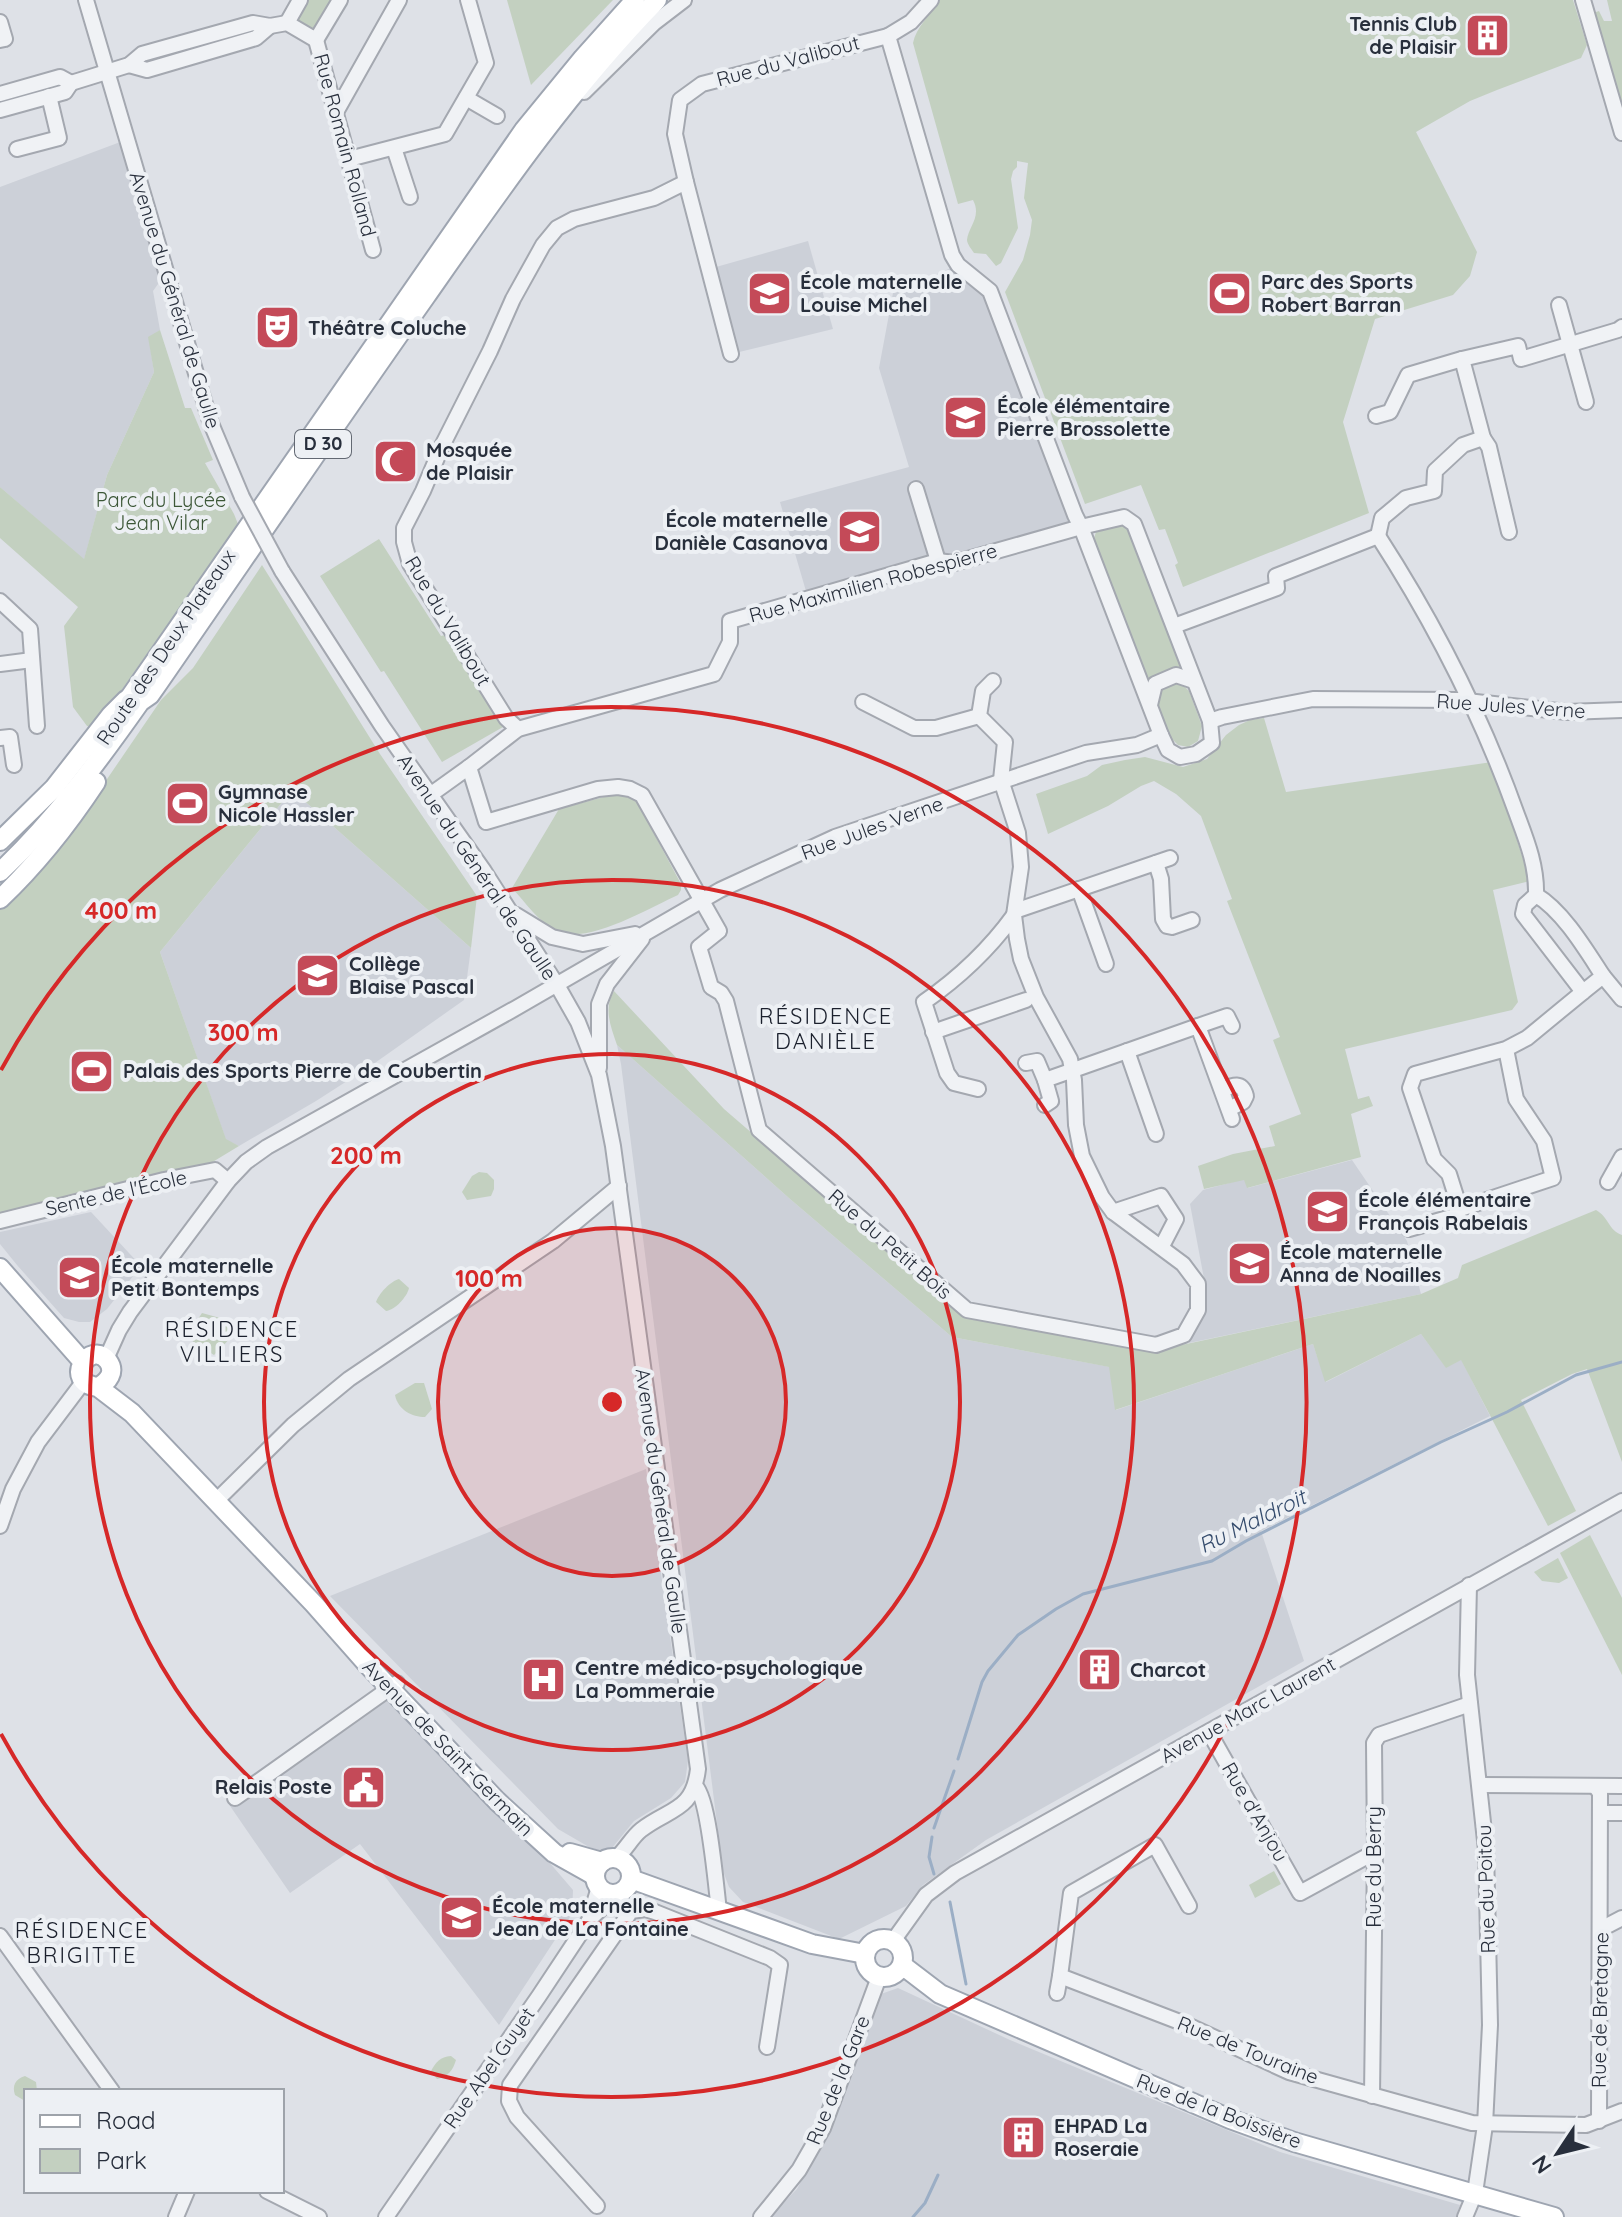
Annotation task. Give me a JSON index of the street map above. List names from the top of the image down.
{
  "streets": {
    "main road": [
      "D 30",
      "Route des Deux Plateaux",
      "Avenue de Saint-Germain",
      "Rue de la Boissière"
    ],
    "street": [
      "Rue du Valibout",
      "Rue Romain Rolland",
      "Avenue du Général de Gaulle",
      "Rue Maximilien Robespierre",
      "Rue Jules Verne",
      "Sente de l'École",
      "Rue du Petit Bois",
      "Avenue Marc Laurent",
      "Rue d'Anjou",
      "Rue du Berry",
      "Rue du Poitou",
      "Rue de Bretagne",
      "Rue de Touraine",
      "Rue Abel Guyet",
      "Rue de la Gare"
    ]
  },
  "crossings": [
    ["Rue du Valibout", "Rue Maximilien Robespierre"],
    ["Avenue du Général de Gaulle", "Rue Jules Verne"],
    ["Avenue du Général de Gaulle", "Avenue de Saint-Germain"],
    ["Rue Maximilien Robespierre", "Rue Jules Verne"],
    ["Rue Jules Verne", "Sente de l'École"],
    ["Rue Jules Verne", "Rue du Petit Bois"],
    ["Rue Jules Verne", "Avenue de Saint-Germain"],
    ["Avenue Marc Laurent", "Avenue de Saint-Germain"],
    ["Avenue Marc Laurent", "Rue d'Anjou"],
    ["Avenue Marc Laurent", "Rue du Poitou"],
    ["Avenue Marc Laurent", "Rue de la Gare"],
    ["Avenue Marc Laurent", "Rue de la Boissière"],
    ["Avenue de Saint-Germain", "Rue Abel Guyet"],
    ["Avenue de Saint-Germain", "Rue de la Gare"],
    ["Avenue de Saint-Germain", "Rue de la Boissière"],
    ["Rue d'Anjou", "Rue du Berry"],
    ["Rue du Berry", "Rue du Poitou"],
    ["Rue du Berry", "Rue de Touraine"],
    ["Rue du Poitou", "Rue de Touraine"],
    ["Rue du Poitou", "Rue de la Boissière"],
    ["Rue de la Gare", "Rue de la Boissière"]
  ],
  "districts": ["RÉSIDENCE DANIÈLE", "RÉSIDENCE VILLIERS", "RÉSIDENCE BRIGITTE"],
  "water": ["Ru Maldroit"],
  "parks": ["Parc du Lycée Jean Vilar"],
  "places": {
    "building": ["Tennis Club de Plaisir", "Charcot", "EHPAD La Roseraie"],
    "sports": ["Parc des Sports Robert Barran", "Gymnase Nicole Hassler", "Palais des Sports Pierre de Coubertin"],
    "school or university": [
      "École maternelle Louise Michel",
      "École élémentaire Pierre Brossolette",
      "École maternelle Danièle Casanova",
      "Collège Blaise Pascal",
      "École élémentaire François Rabelais",
      "École maternelle Anna de Noailles",
      "École maternelle Petit Bontemps",
      "École maternelle Jean de La Fontaine"
    ],
    "theatre": ["Théâtre Coluche"],
    "mosque": ["Mosquée de Plaisir"],
    "hospital": ["Centre médico-psychologique La Pommeraie"],
    "public building": ["Relais Poste"]
  },
  "legend": ["Road", "Park"],
  "north": "bottom left",
  "rings": [
    "400 m",
    "300 m",
    "200 m",
    "100 m"
  ]
}
